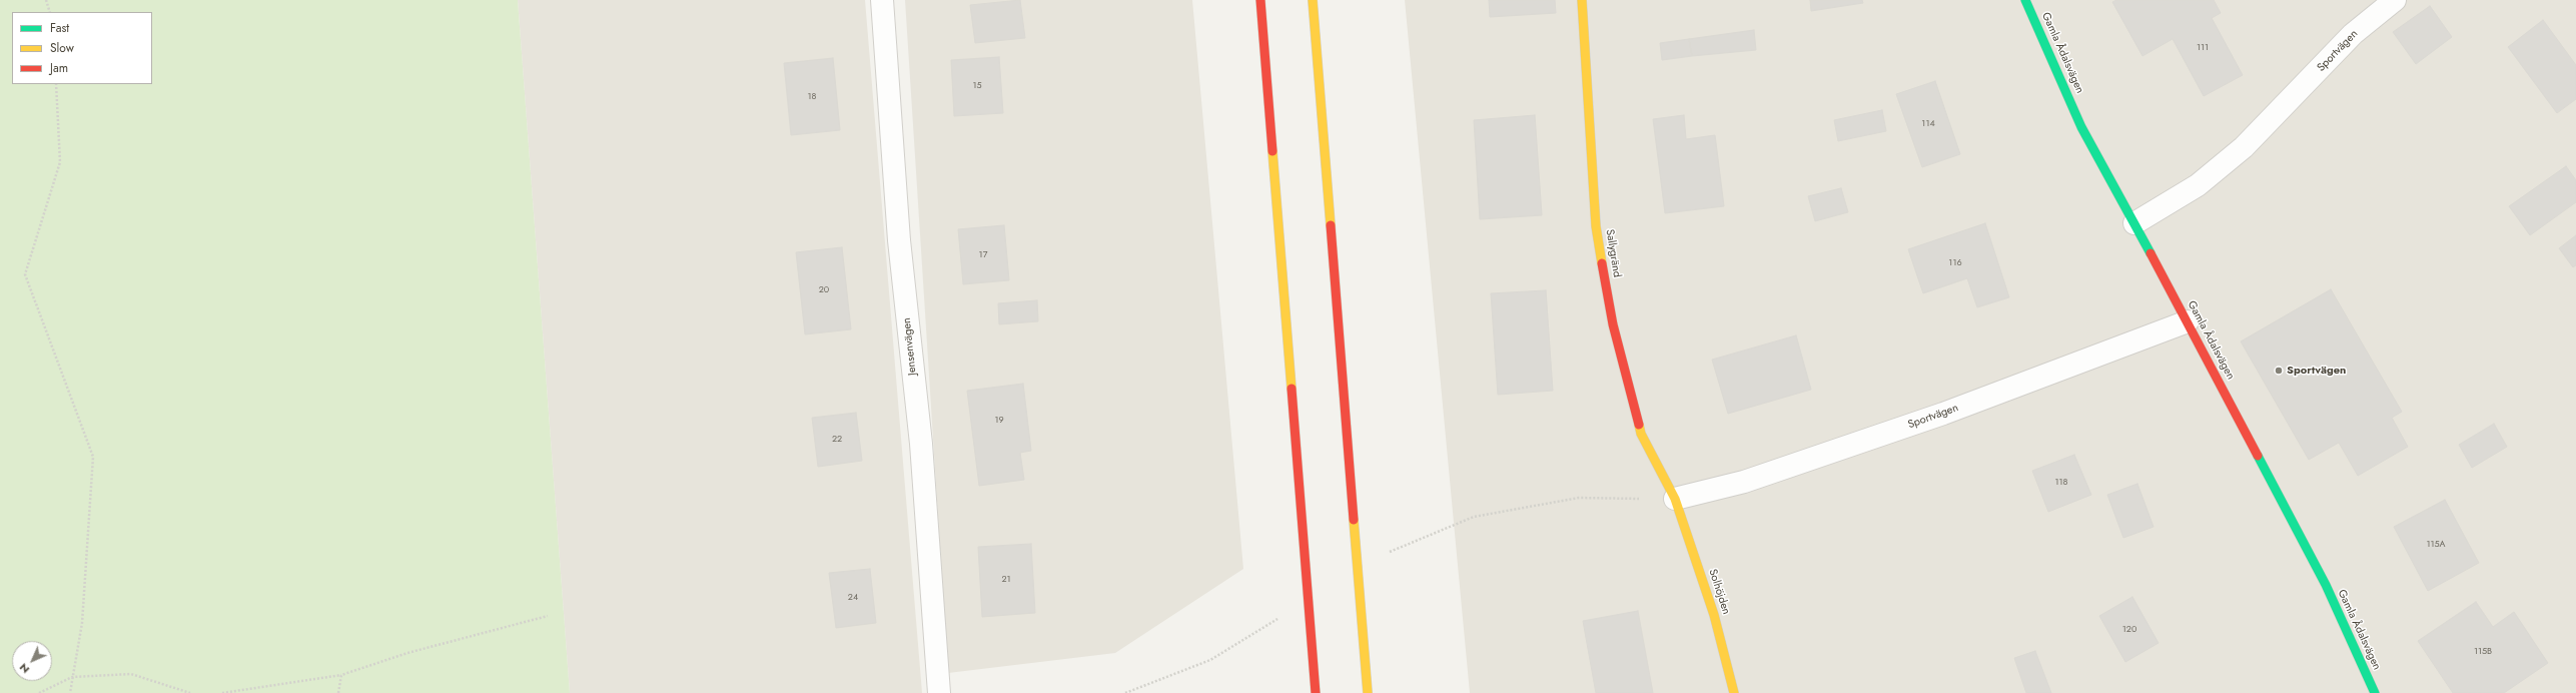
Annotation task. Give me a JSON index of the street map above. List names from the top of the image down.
{
  "streets": {
    "main road": ["Gamla Ådalsvägen", "Sallygränd", "Solhöjden"],
    "street": ["Sportvägen", "Jensenvägen"]
  },
  "crossings": [
    ["Sportvägen", "Gamla Ådalsvägen"],
    ["Sportvägen", "Sallygränd"],
    ["Sportvägen", "Solhöjden"],
    ["Sallygränd", "Solhöjden"]
  ],
  "places": ["Sportvägen"],
  "house_numbers": [
    "111",
    "15",
    "18",
    "114",
    "17",
    "116",
    "20",
    "19",
    "22",
    "118",
    "115A",
    "21",
    "24",
    "120",
    "115B"
  ],
  "legend": ["Fast", "Slow", "Jam"],
  "north": "bottom left"
}
